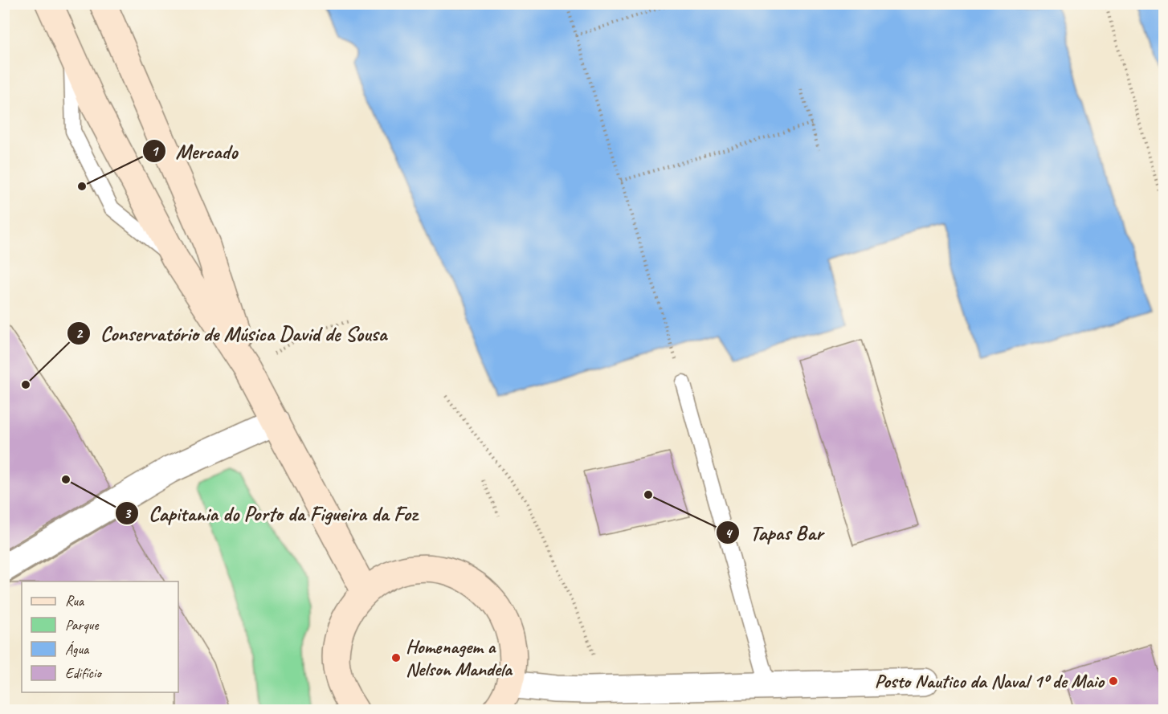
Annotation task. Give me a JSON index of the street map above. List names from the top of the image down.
{
  "places": [
    "Mercado",
    "Conservatório de Música David de Sousa",
    "Capitania do Porto da Figueira da Foz",
    "Tapas Bar",
    "Homenagem a Nelson Mandela",
    "Posto Nautico da Naval 1º de Maio"
  ],
  "legend": [
    "Rua",
    "Parque",
    "Água",
    "Edifício"
  ]
}
